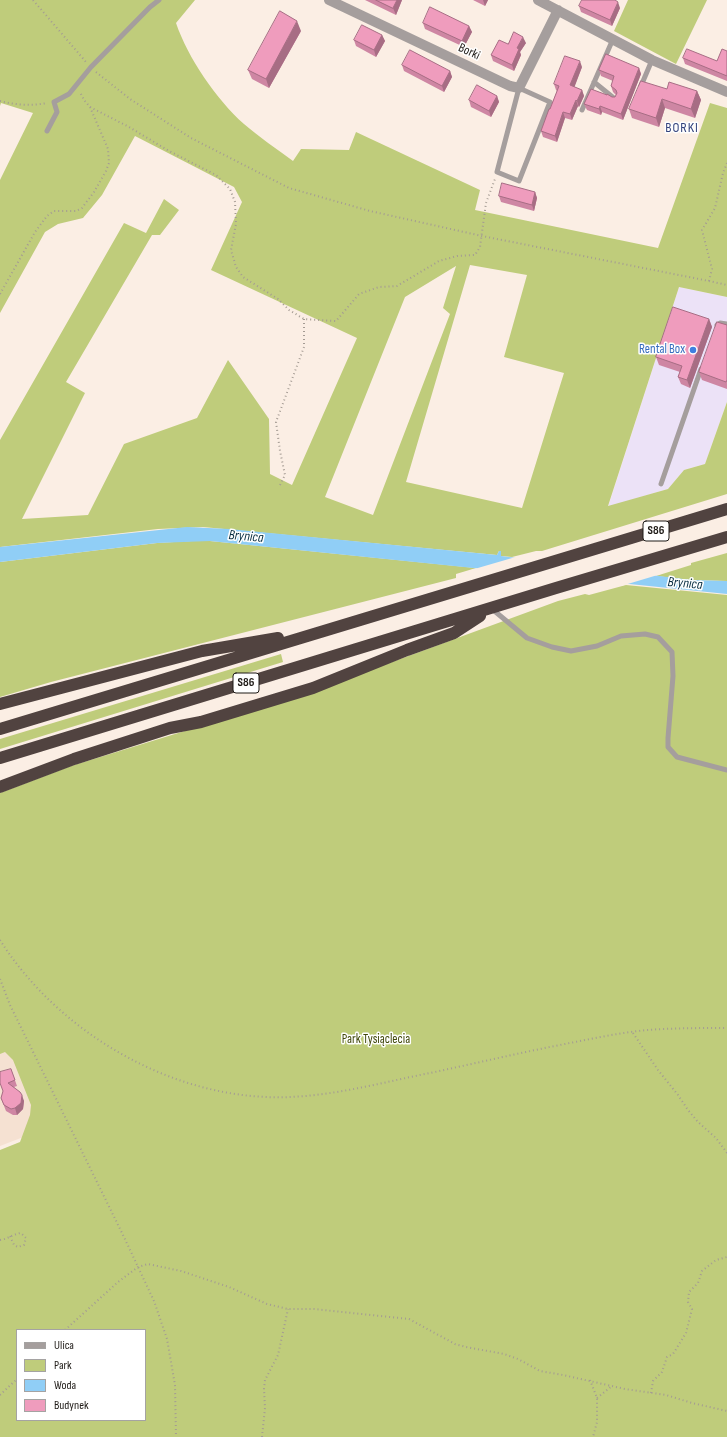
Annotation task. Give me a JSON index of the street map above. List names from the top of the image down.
{
  "streets": {
    "highway": ["S86"],
    "street": ["Borki"]
  },
  "districts": ["BORKI"],
  "water": ["Brynica"],
  "parks": ["Park Tysiąclecia"],
  "places": ["Rental Box"],
  "legend": [
    "Ulica",
    "Park",
    "Woda",
    "Budynek"
  ]
}
